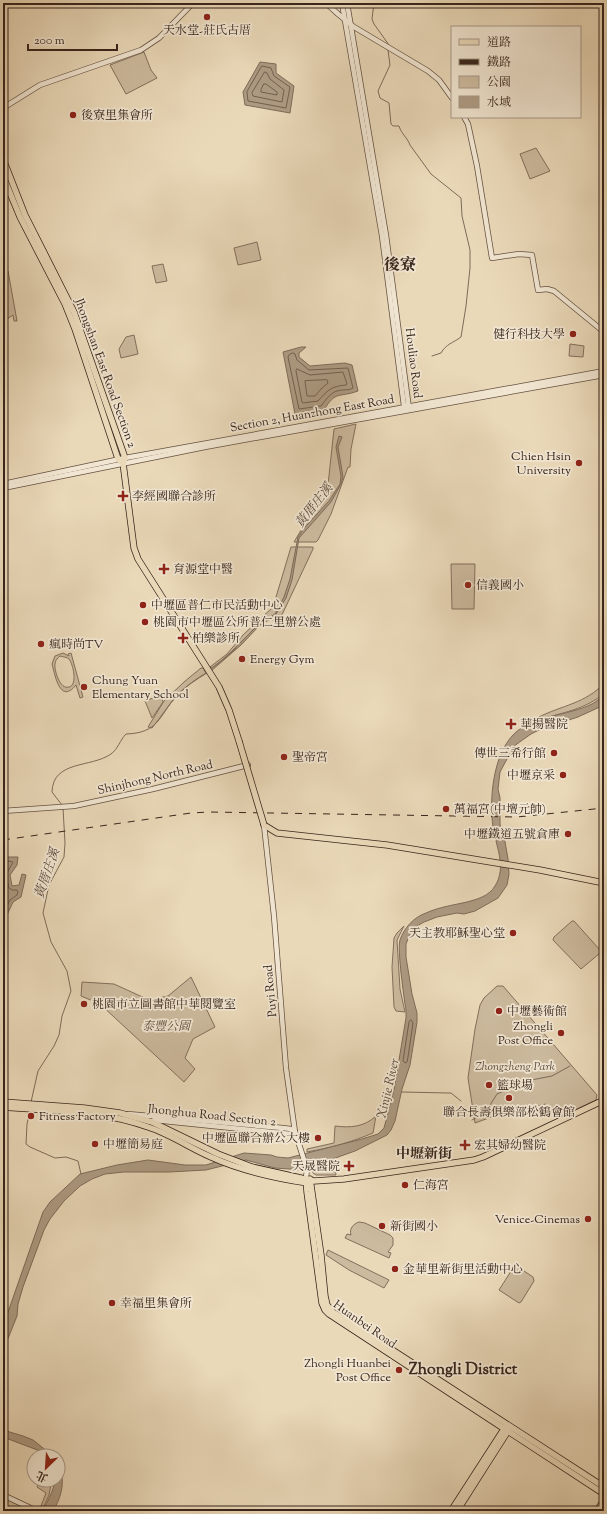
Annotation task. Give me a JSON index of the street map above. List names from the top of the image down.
{
  "streets": {
    "main road": ["Jhongshan East Road Section 2", "Jhonghua Road Section 2", "Huanbei Road"],
    "street": [
      "Houliao Road",
      "Section 2, Huanzhong East Road",
      "Shinjhong North Road",
      "Puyi Road"
    ]
  },
  "crossings": [
    ["Houliao Road", "Section 2, Huanzhong East Road"],
    ["Jhongshan East Road Section 2", "Section 2, Huanzhong East Road"],
    ["Puyi Road", "Jhonghua Road Section 2"],
    ["Puyi Road", "Huanbei Road"]
  ],
  "districts": ["後寮", "中壢新街", "Zhongli District"],
  "water": ["黃厝庄溪", "Xinjie River"],
  "parks": ["泰豐公園", "Zhongzheng Park"],
  "places": {
    "other": [
      "天水堂-莊氏古厝",
      "後寮里集會所",
      "健行科技大學",
      "Chien Hsin University",
      "信義國小",
      "中壢區普仁市民活動中心",
      "桃園市中壢區公所普仁里辦公處",
      "瘋時尚TV",
      "Energy Gym",
      "Chung Yuan Elementary School",
      "傳世三希行館",
      "聖帝宮",
      "中壢京采",
      "萬福宮(中壇元帥)",
      "中壢鐵道五號倉庫",
      "天主教耶穌聖心堂",
      "桃園市立圖書館中華閱覽室",
      "中壢藝術館",
      "Zhongli Post Office",
      "籃球場",
      "聯合長壽俱樂部松鶴會館",
      "Fitness Factory",
      "中壢區聯合辦公大樓",
      "中壢簡易庭",
      "仁海宮",
      "Venice-Cinemas",
      "新街國小",
      "金華里新街里活動中心",
      "幸福里集會所",
      "Zhongli Huanbei Post Office"
    ],
    "health": [
      "李經國聯合診所",
      "育源堂中醫",
      "柏樂診所",
      "華揚醫院",
      "宏其婦幼醫院",
      "天晟醫院"
    ]
  },
  "legend": [
    "道路",
    "鐵路",
    "公園",
    "水域"
  ],
  "scale_bar": "200 m",
  "north": "bottom left"
}
